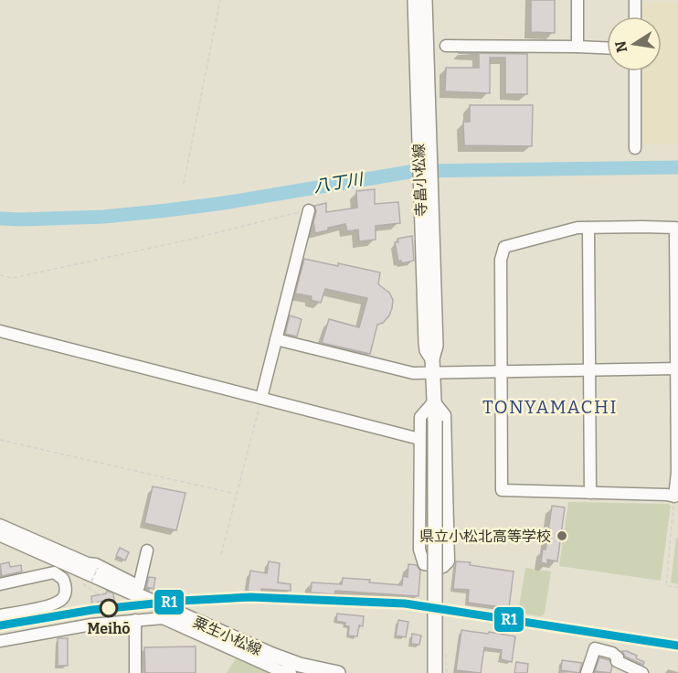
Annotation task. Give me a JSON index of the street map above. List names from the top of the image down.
{
  "streets": {
    "main road": ["寺畠小松線", "粟生小松線"]
  },
  "districts": ["TONYAMACHI"],
  "water": ["八丁川"],
  "places": ["県立小松北高等学校", "Meihō"],
  "lines": ["transit line R1"],
  "north": "left"
}
